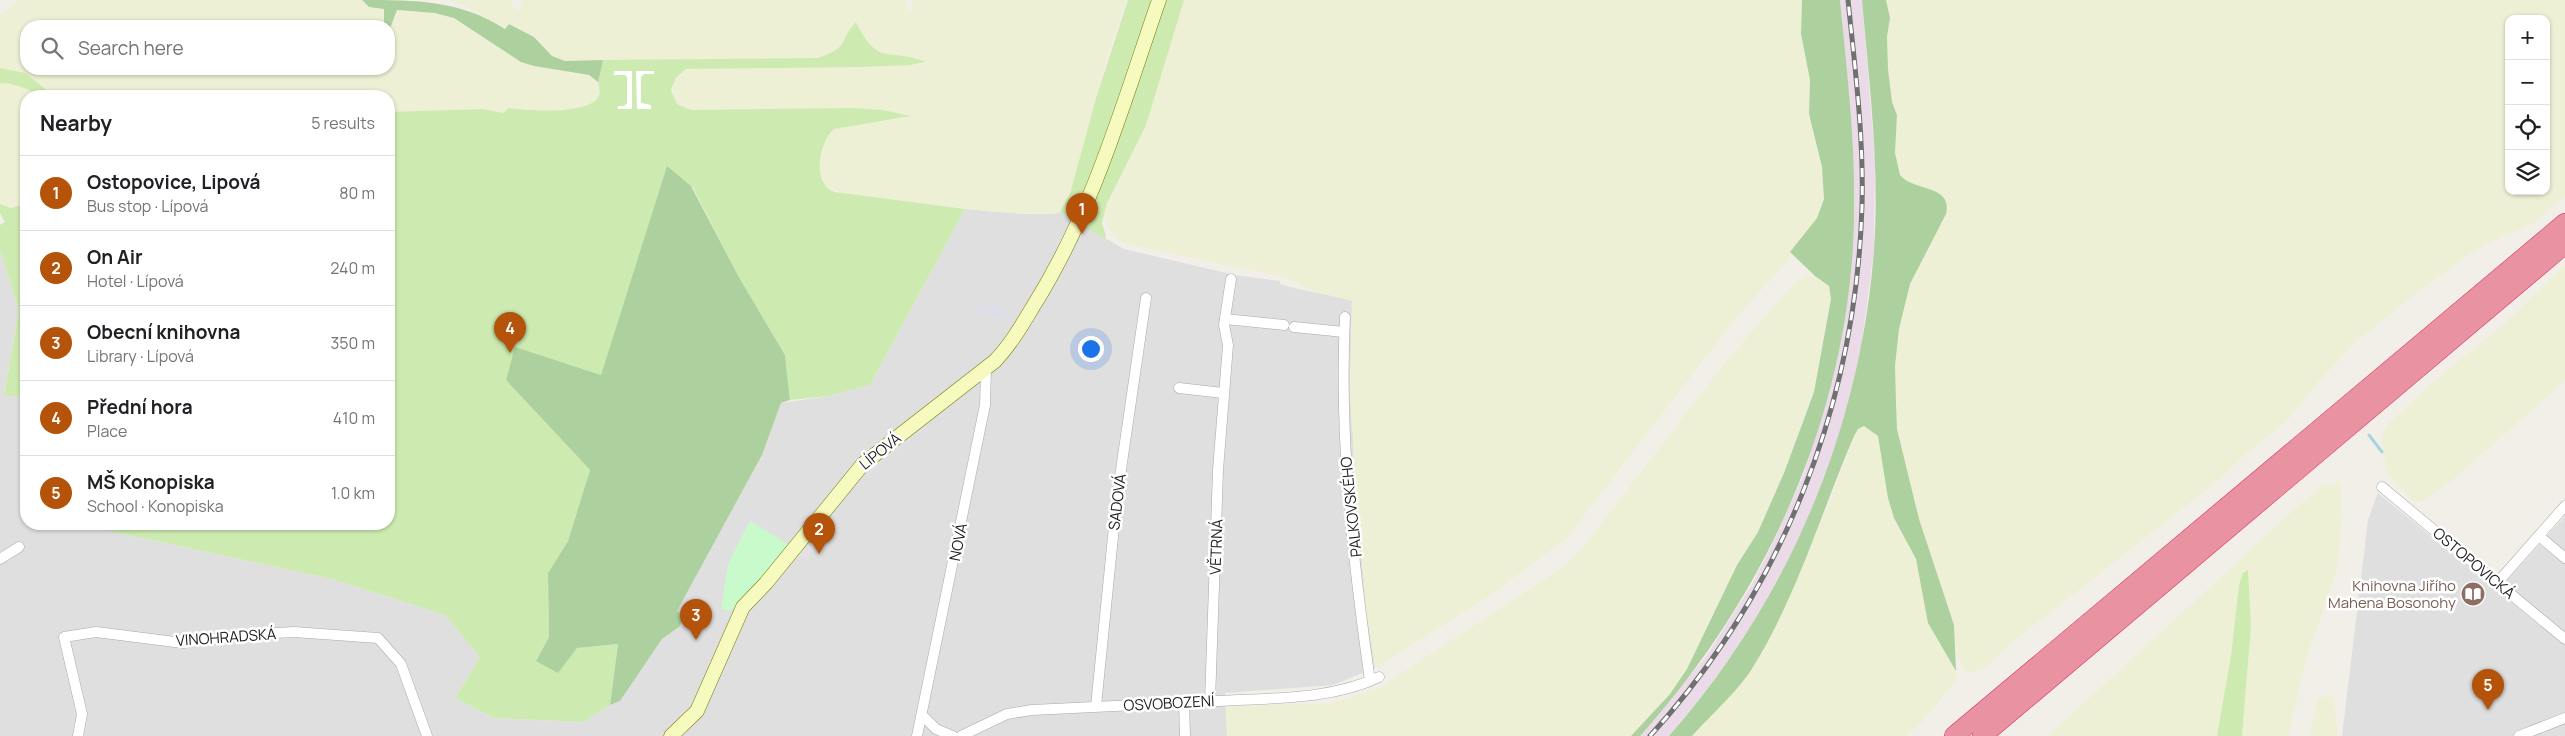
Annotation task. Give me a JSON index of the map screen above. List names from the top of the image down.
{
  "streets": {
    "street": [
      "LÍPOVÁ",
      "SADOVÁ",
      "PALKOVSKÉHO",
      "NOVÁ",
      "VĚTRNÁ",
      "OSTOPOVICKÁ",
      "VINOHRADSKÁ",
      "OSVOBOZENÍ"
    ]
  },
  "crossings": [
    ["LÍPOVÁ", "NOVÁ"],
    ["SADOVÁ", "OSVOBOZENÍ"],
    ["PALKOVSKÉHO", "OSVOBOZENÍ"],
    ["VĚTRNÁ", "OSVOBOZENÍ"]
  ],
  "places": {
    "library": ["Knihovna Jiřího Mahena Bosonohy"]
  },
  "page": {
    "map_buttons": ["+", "−"],
    "search": "Search here",
    "heading": ["Nearby", "5 results"],
    "list": [
      {
        "mark": "1",
        "name": "Ostopovice, Lipová",
        "note": "Bus stop · Lípová",
        "value": "80 m"
      },
      {
        "mark": "2",
        "name": "On Air",
        "note": "Hotel · Lípová",
        "value": "240 m"
      },
      {
        "mark": "3",
        "name": "Obecní knihovna",
        "note": "Library · Lípová",
        "value": "350 m"
      },
      {
        "mark": "4",
        "name": "Přední hora",
        "note": "Place",
        "value": "410 m"
      },
      {
        "mark": "5",
        "name": "MŠ Konopiska",
        "note": "School · Konopiska",
        "value": "1.0 km"
      }
    ],
    "pins": [
      "1",
      "4",
      "2",
      "3",
      "5"
    ]
  }
}
